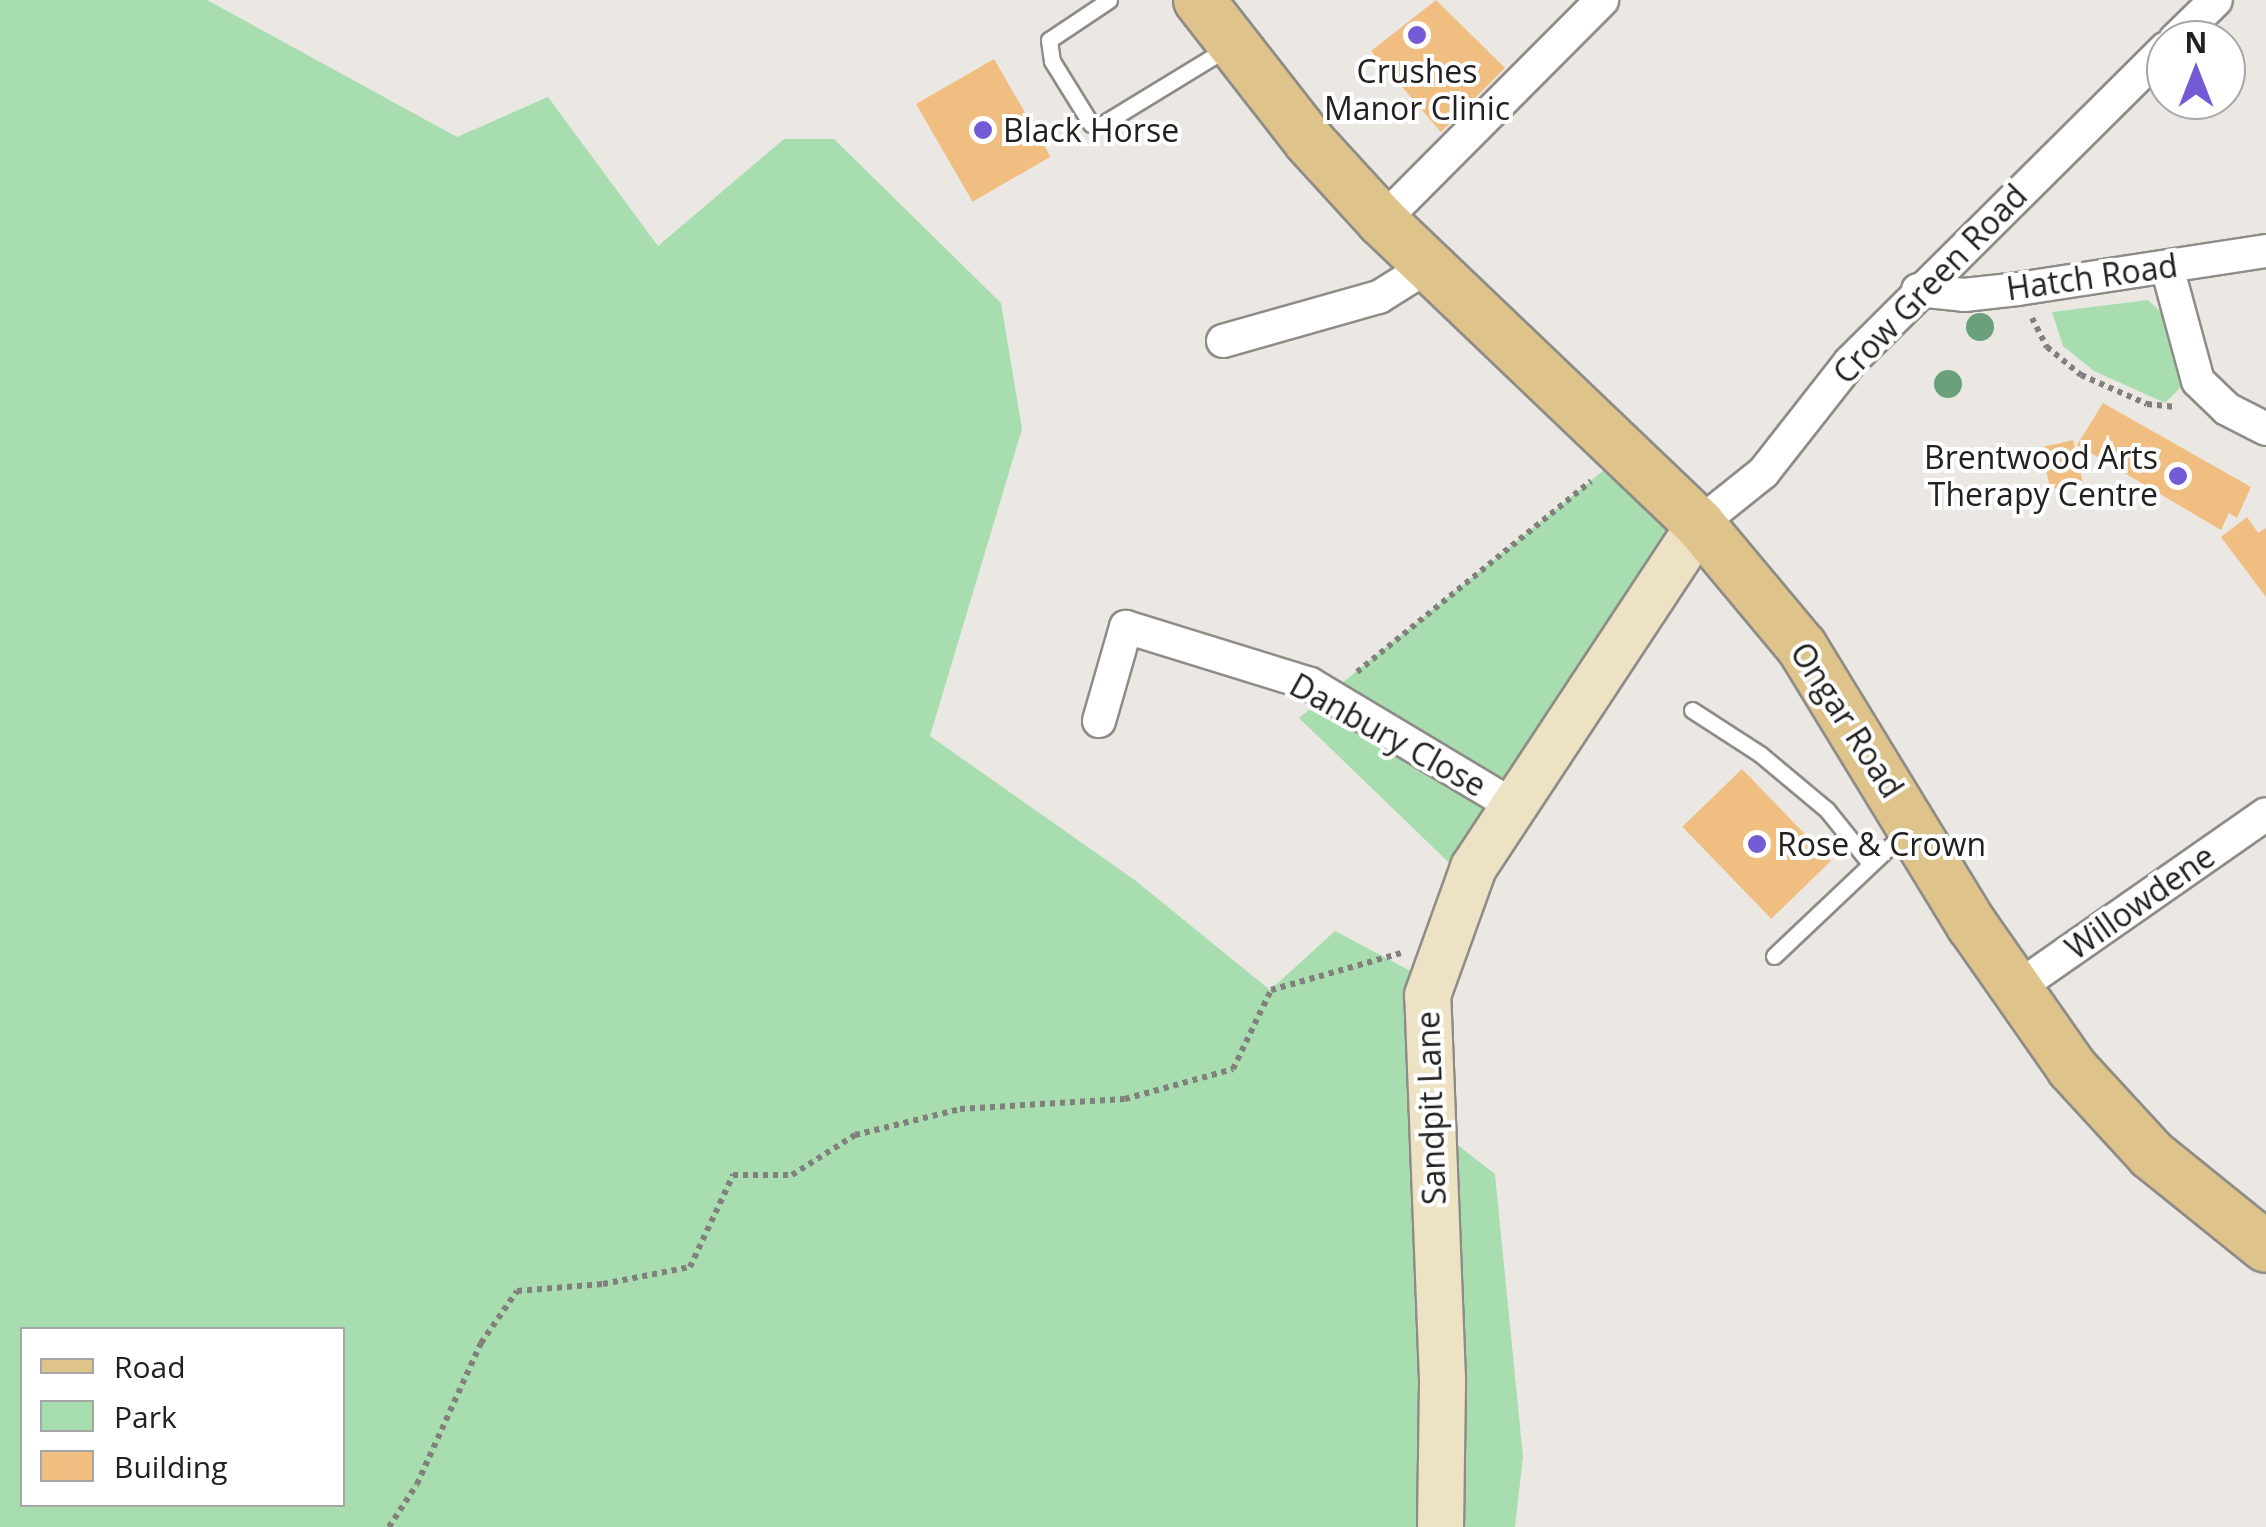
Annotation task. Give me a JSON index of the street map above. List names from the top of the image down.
{
  "streets": {
    "main road": ["Ongar Road"],
    "street": [
      "Hatch Road",
      "Crow Green Road",
      "Danbury Close",
      "Willowdene",
      "Sandpit Lane"
    ]
  },
  "crossings": [
    ["Hatch Road", "Crow Green Road"],
    ["Crow Green Road", "Ongar Road"],
    ["Crow Green Road", "Sandpit Lane"],
    ["Ongar Road", "Willowdene"],
    ["Ongar Road", "Sandpit Lane"],
    ["Danbury Close", "Sandpit Lane"]
  ],
  "places": [
    "Crushes Manor Clinic",
    "Black Horse",
    "Brentwood Arts Therapy Centre",
    "Rose & Crown"
  ],
  "legend": ["Road", "Park", "Building"],
  "north": "top"
}
